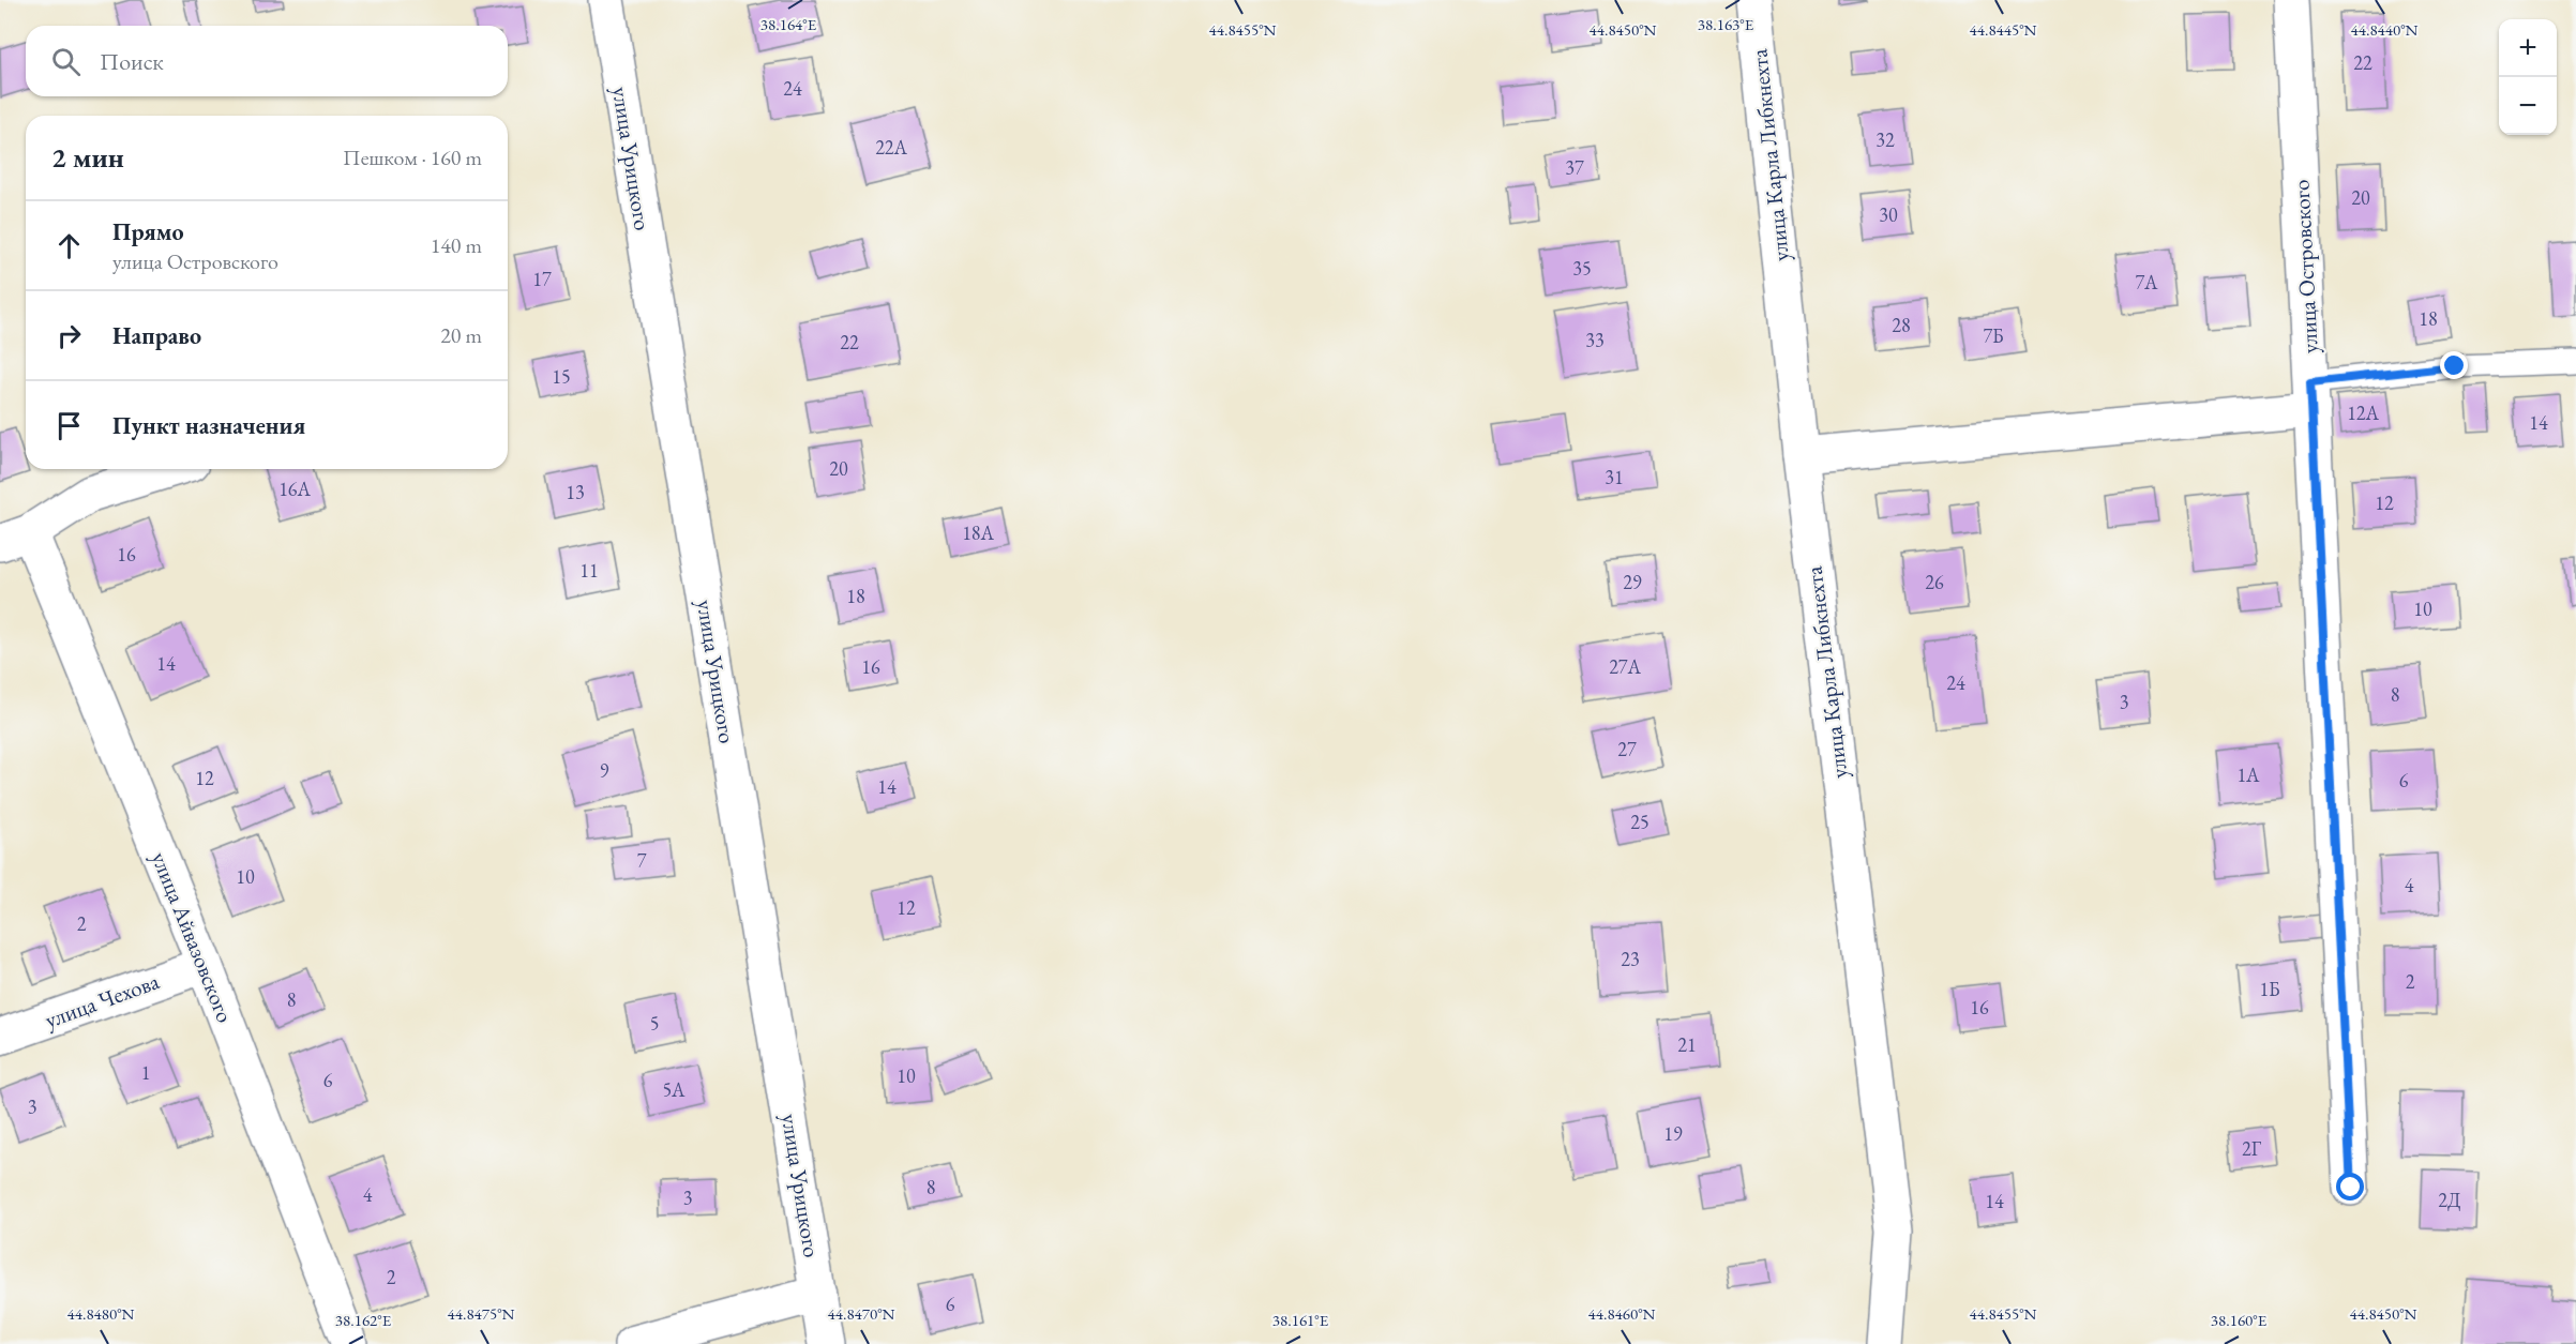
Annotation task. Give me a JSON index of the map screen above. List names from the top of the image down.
{
  "streets": {
    "street": [
      "улица Карла Либкнехта",
      "улица Урицкого",
      "улица Островского",
      "улица Айвазовского",
      "улица Чехова"
    ]
  },
  "crossings": [
    ["улица Айвазовского", "улица Чехова"]
  ],
  "house_numbers": [
    "22",
    "24",
    "32",
    "22А",
    "37",
    "20",
    "30",
    "35",
    "17",
    "7А",
    "18",
    "28",
    "7Б",
    "33",
    "22",
    "15",
    "12А",
    "14",
    "20",
    "31",
    "16А",
    "13",
    "12",
    "18А",
    "16",
    "11",
    "29",
    "26",
    "18",
    "10",
    "14",
    "16",
    "27А",
    "24",
    "8",
    "3",
    "27",
    "9",
    "1А",
    "12",
    "6",
    "14",
    "25",
    "7",
    "10",
    "4",
    "12",
    "2",
    "23",
    "2",
    "1Б",
    "8",
    "16",
    "5",
    "21",
    "1",
    "10",
    "6",
    "5А",
    "3",
    "19",
    "2Г",
    "8",
    "4",
    "3",
    "2Д",
    "14",
    "2",
    "6"
  ],
  "page": {
    "map_buttons": ["+", "−"],
    "search": "Поиск",
    "heading": ["2 мин", "Пешком · 160 m"],
    "list": [
      ["Прямо", "улица Островского", "140 m"],
      ["Направо", "20 m"],
      "Пункт назначения"
    ]
  },
  "coordinates": [
    "38.164°E",
    "38.163°E",
    "44.8455°N",
    "44.8450°N",
    "44.8445°N",
    "44.8440°N",
    "44.8480°N",
    "44.8475°N",
    "44.8470°N",
    "44.8460°N",
    "38.162°E",
    "38.161°E",
    "38.160°E"
  ]
}
